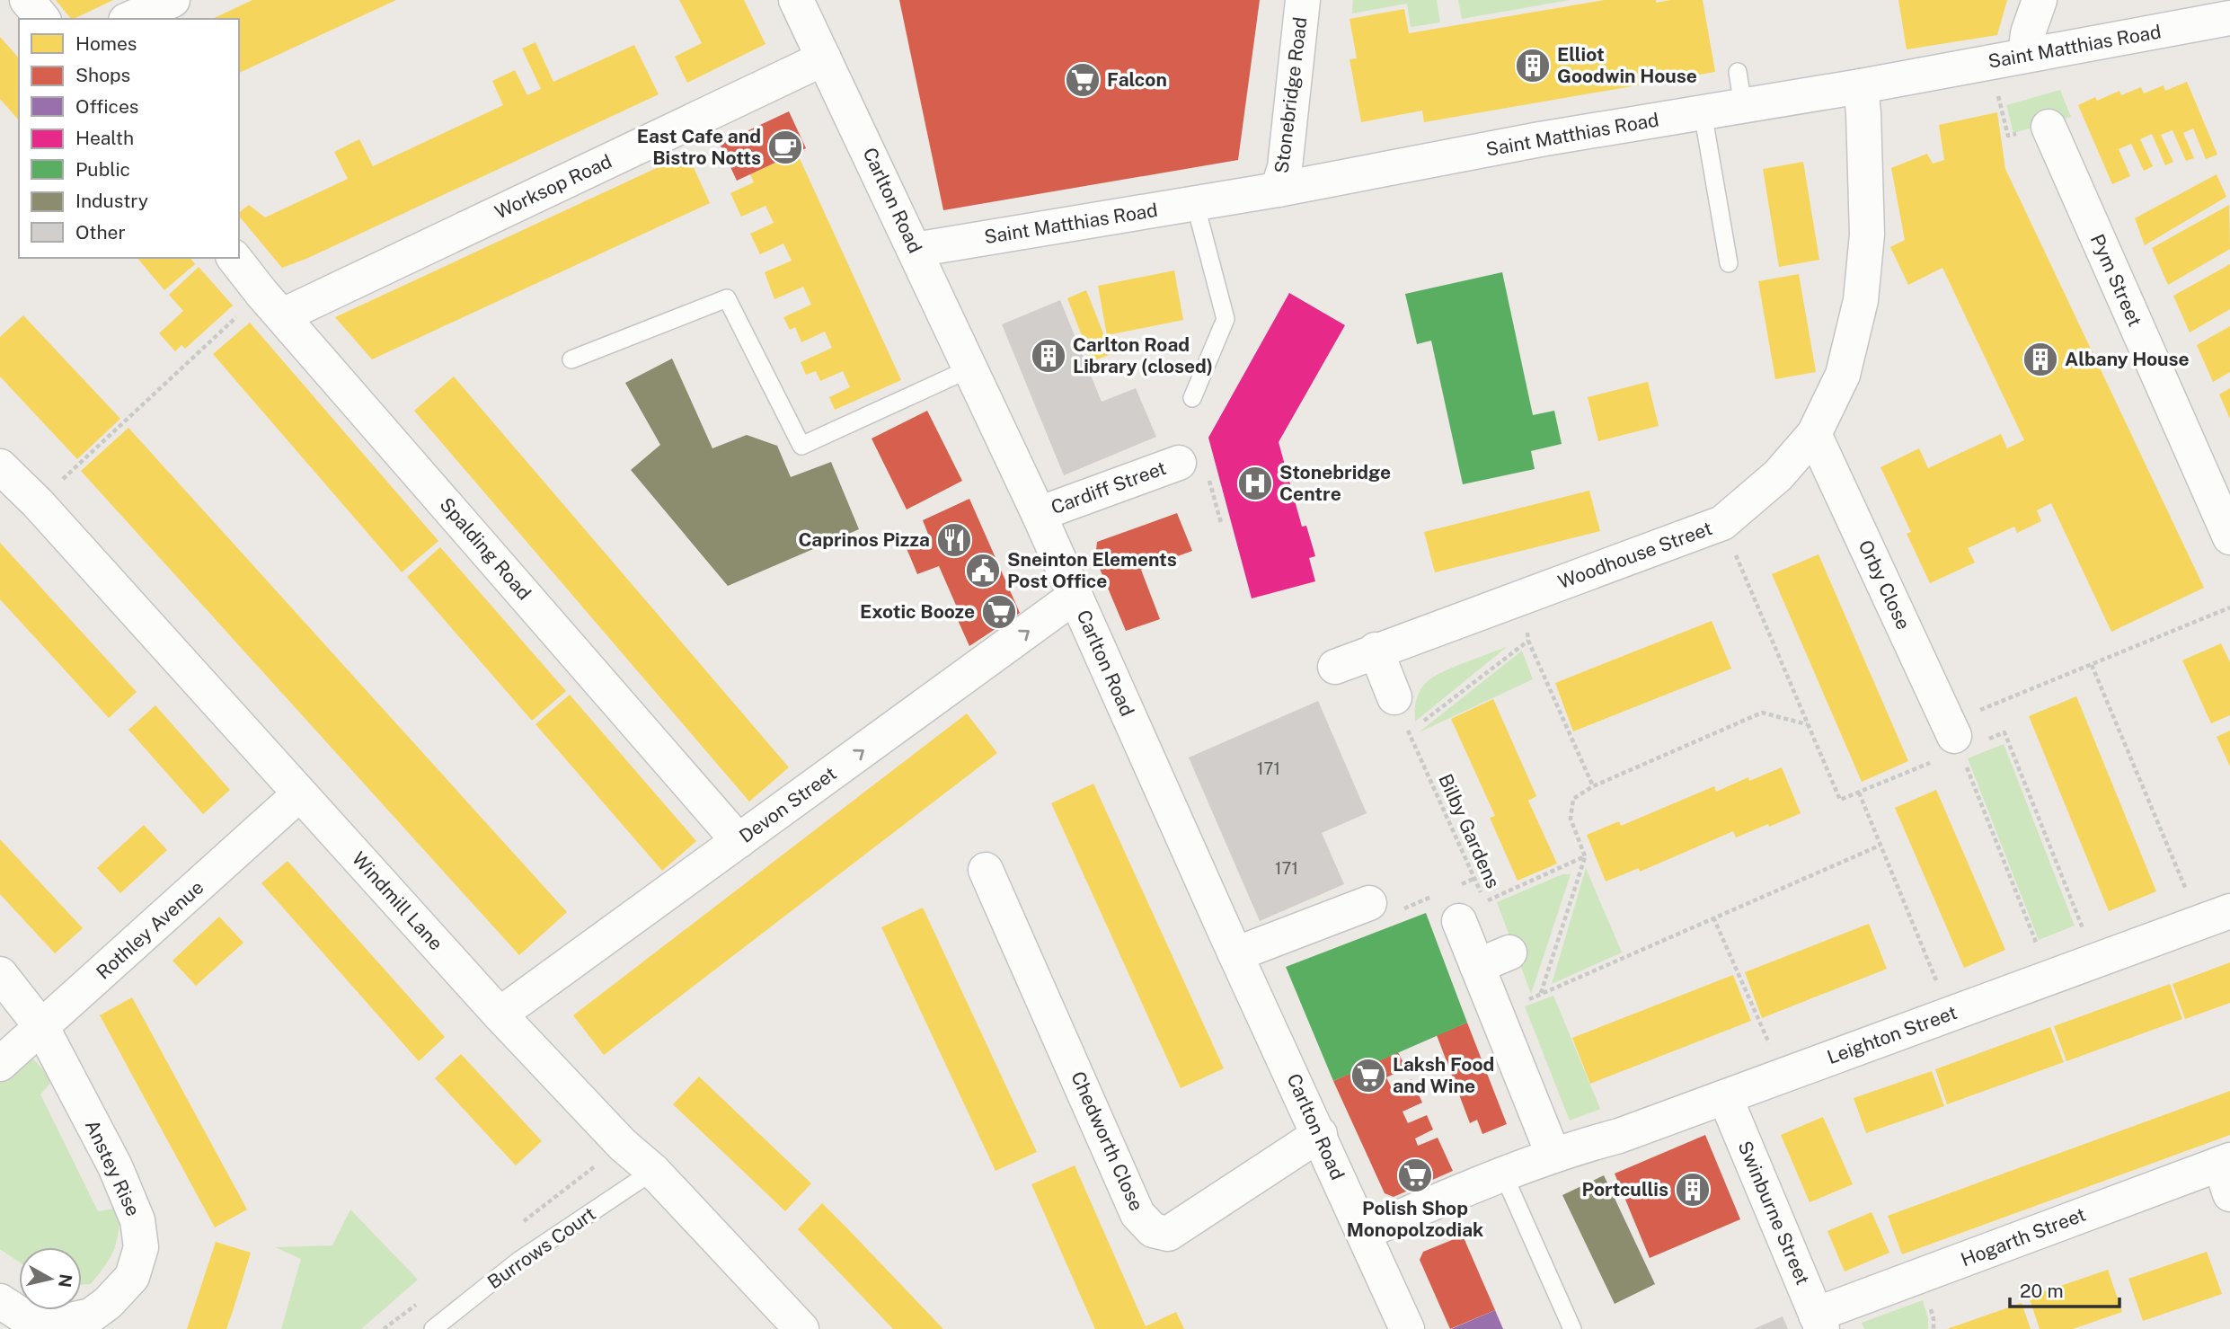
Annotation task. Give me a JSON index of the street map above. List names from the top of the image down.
{
  "streets": {
    "street": [
      "Saint Matthias Road",
      "Stonebridge Road",
      "Worksop Road",
      "Carlton Road",
      "Pym Street",
      "Cardiff Street",
      "Spalding Road",
      "Woodhouse Street",
      "Orby Close",
      "Devon Street",
      "Windmill Lane",
      "Rothley Avenue",
      "Leighton Street",
      "Chedworth Close",
      "Anstey Rise",
      "Swinburne Street",
      "Hogarth Street"
    ],
    "lane": ["Burrows Court"],
    "path": ["Bilby Gardens"]
  },
  "crossings": [
    ["Saint Matthias Road", "Stonebridge Road"],
    ["Saint Matthias Road", "Carlton Road"],
    ["Saint Matthias Road", "Woodhouse Street"],
    ["Worksop Road", "Carlton Road"],
    ["Worksop Road", "Spalding Road"],
    ["Carlton Road", "Cardiff Street"],
    ["Carlton Road", "Devon Street"],
    ["Carlton Road", "Leighton Street"],
    ["Carlton Road", "Chedworth Close"],
    ["Spalding Road", "Devon Street"],
    ["Woodhouse Street", "Orby Close"],
    ["Devon Street", "Windmill Lane"],
    ["Windmill Lane", "Rothley Avenue"],
    ["Windmill Lane", "Burrows Court"],
    ["Rothley Avenue", "Anstey Rise"],
    ["Leighton Street", "Swinburne Street"],
    ["Swinburne Street", "Hogarth Street"]
  ],
  "one_way": ["Devon Street"],
  "places": {
    "building": [
      "Elliot Goodwin House",
      "Carlton Road Library (closed)",
      "Albany House",
      "Portcullis"
    ],
    "supermarket": [
      "Falcon",
      "Exotic Booze",
      "Laksh Food and Wine",
      "Polish Shop Monopolzodiak"
    ],
    "cafe": ["East Cafe and Bistro Notts"],
    "hospital": ["Stonebridge Centre"],
    "restaurant": ["Caprinos Pizza"],
    "public building": ["Sneinton Elements Post Office"]
  },
  "house_numbers": ["171", "171"],
  "legend": [
    "Homes",
    "Shops",
    "Offices",
    "Health",
    "Public",
    "Industry",
    "Other"
  ],
  "scale_bar": "20 m",
  "north": "right"
}
